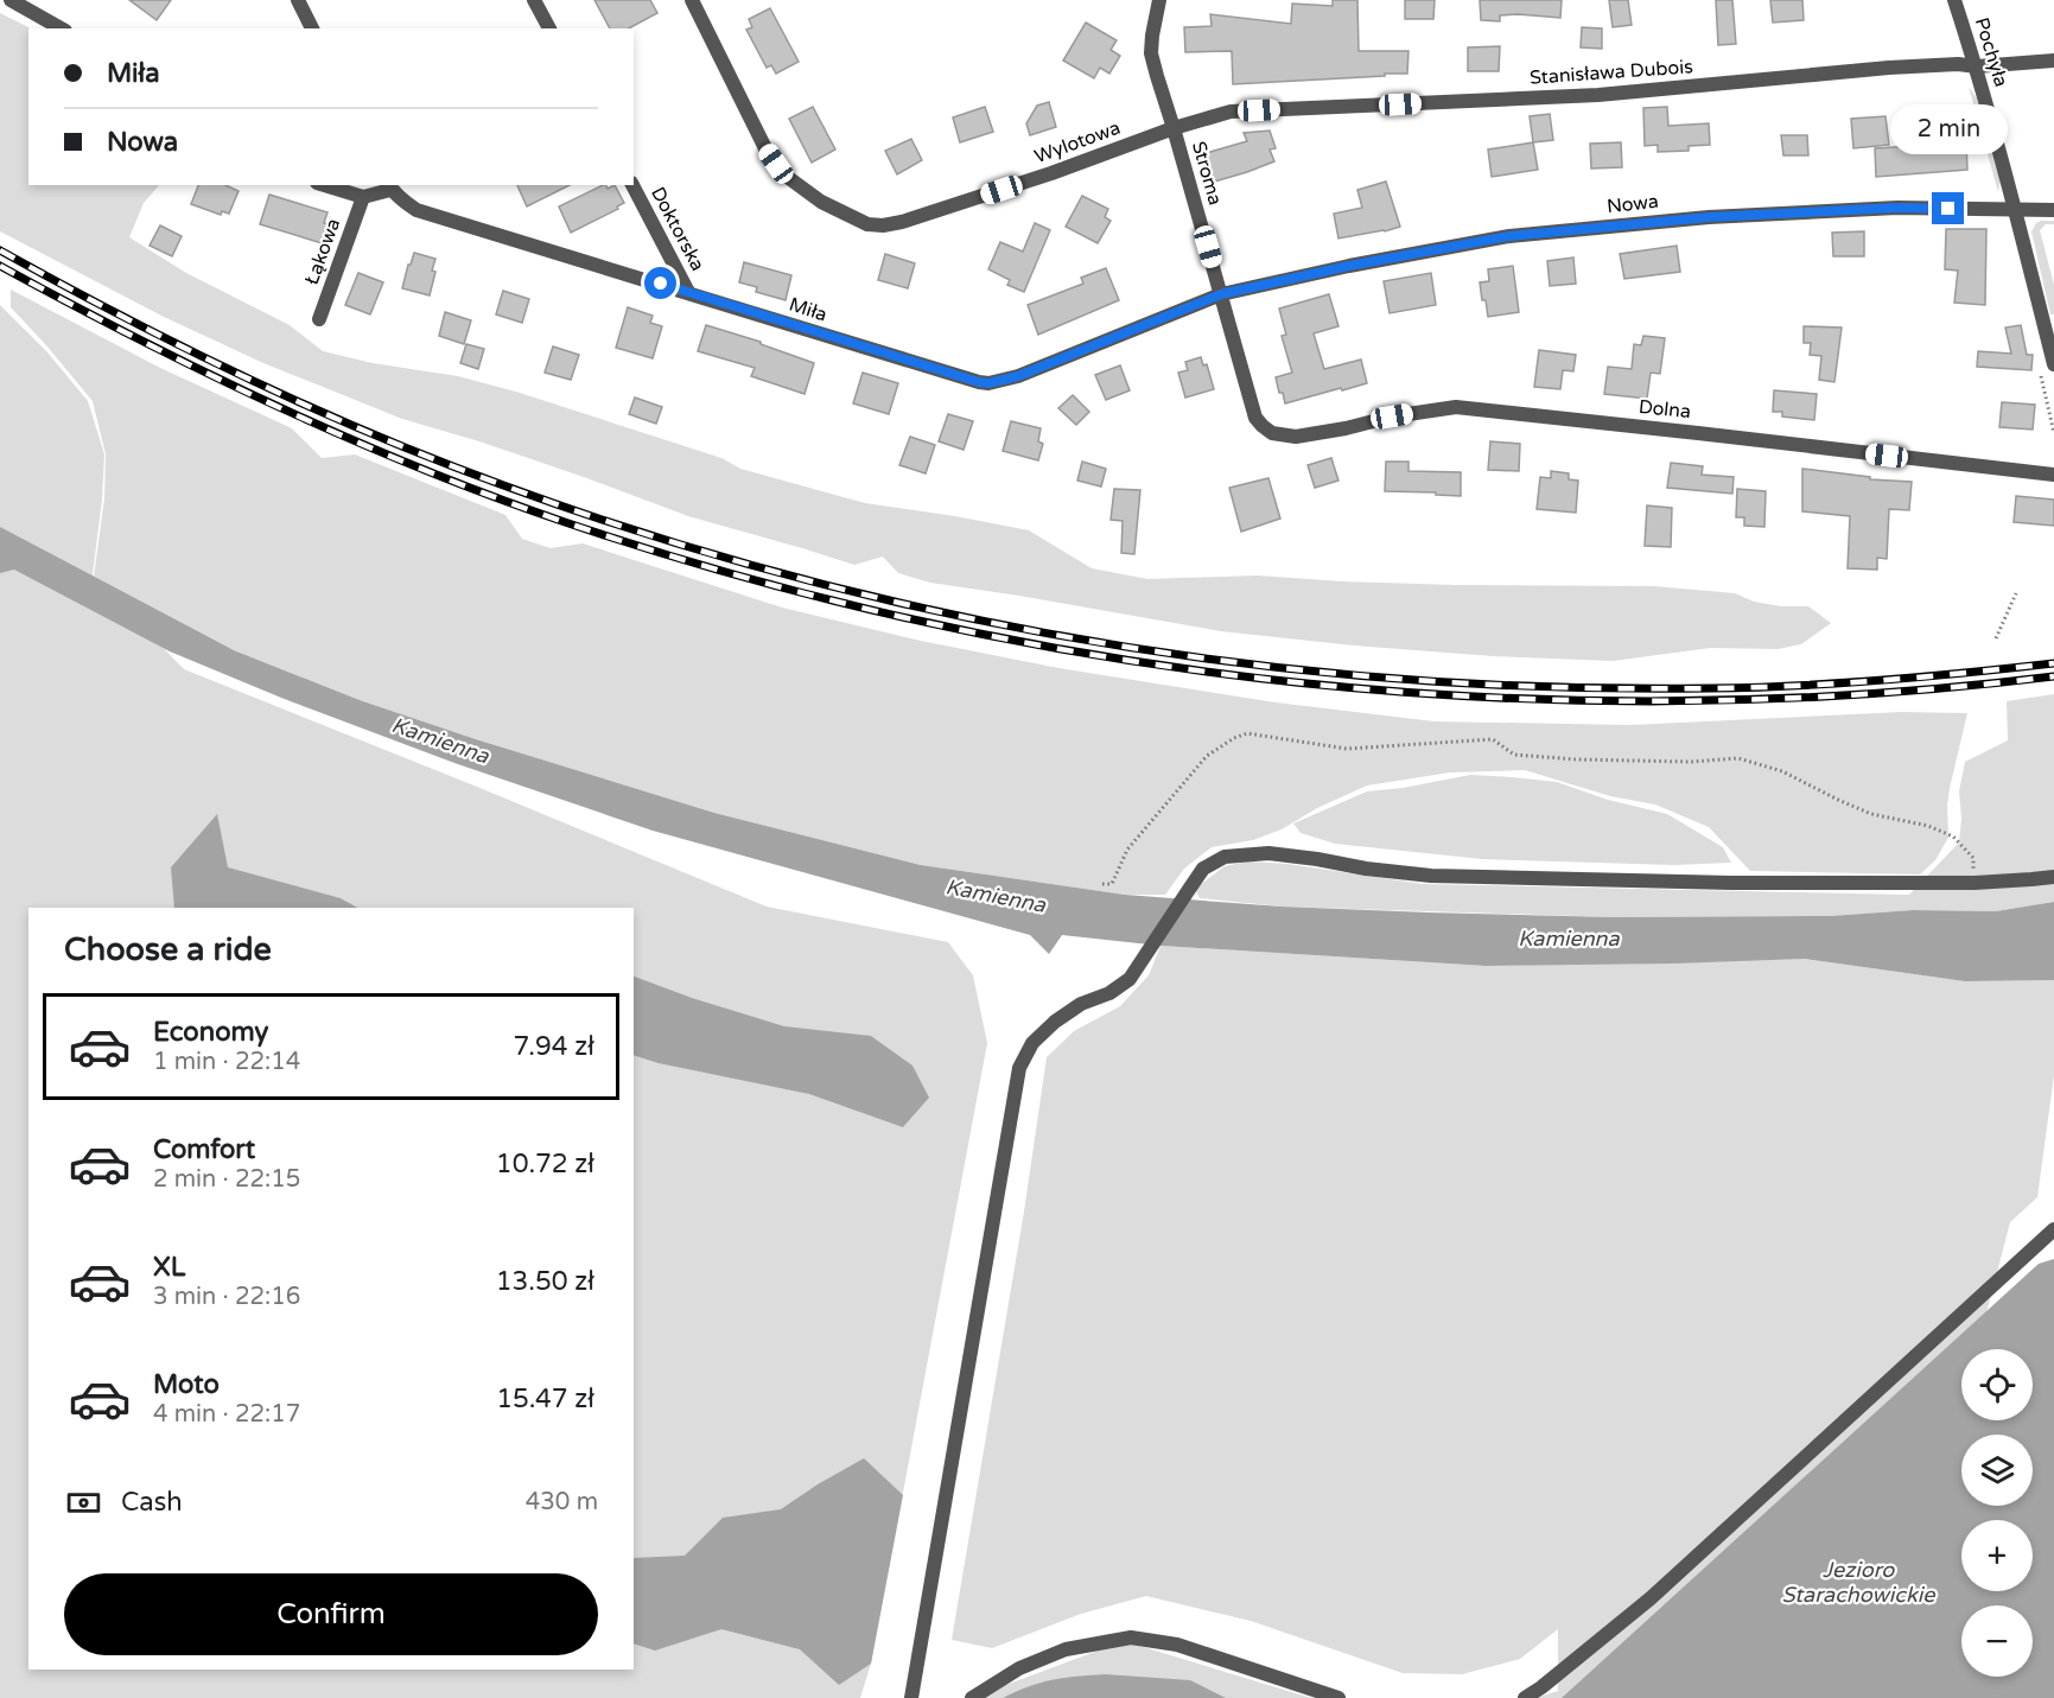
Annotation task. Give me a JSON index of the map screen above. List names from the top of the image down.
{
  "streets": {
    "street": [
      "Pochyła",
      "Stanisława Dubois",
      "Wylotowa",
      "Stroma",
      "Nowa",
      "Doktorska",
      "Łąkowa",
      "Miła",
      "Dolna"
    ]
  },
  "crossings": [
    ["Pochyła", "Stanisława Dubois"],
    ["Pochyła", "Nowa"],
    ["Stanisława Dubois", "Wylotowa"],
    ["Stanisława Dubois", "Stroma"],
    ["Wylotowa", "Stroma"],
    ["Stroma", "Nowa"],
    ["Stroma", "Miła"],
    ["Stroma", "Dolna"],
    ["Nowa", "Miła"],
    ["Doktorska", "Miła"]
  ],
  "water": ["Kamienna", "Jezioro Starachowickie"],
  "page": {
    "banner": ["Miła", "Nowa"],
    "bubble": "2 min",
    "heading": "Choose a ride",
    "list": [
      {
        "name": "Economy",
        "note": "1 min · 22:14",
        "value": "7.94 zł"
      },
      {
        "name": "Comfort",
        "note": "2 min · 22:15",
        "value": "10.72 zł"
      },
      {
        "name": "XL",
        "note": "3 min · 22:16",
        "value": "13.50 zł"
      },
      {
        "name": "Moto",
        "note": "4 min · 22:17",
        "value": "15.47 zł"
      }
    ],
    "map_buttons": ["+", "−"],
    "pay": ["Cash", "430 m"],
    "buttons": "Confirm"
  }
}
